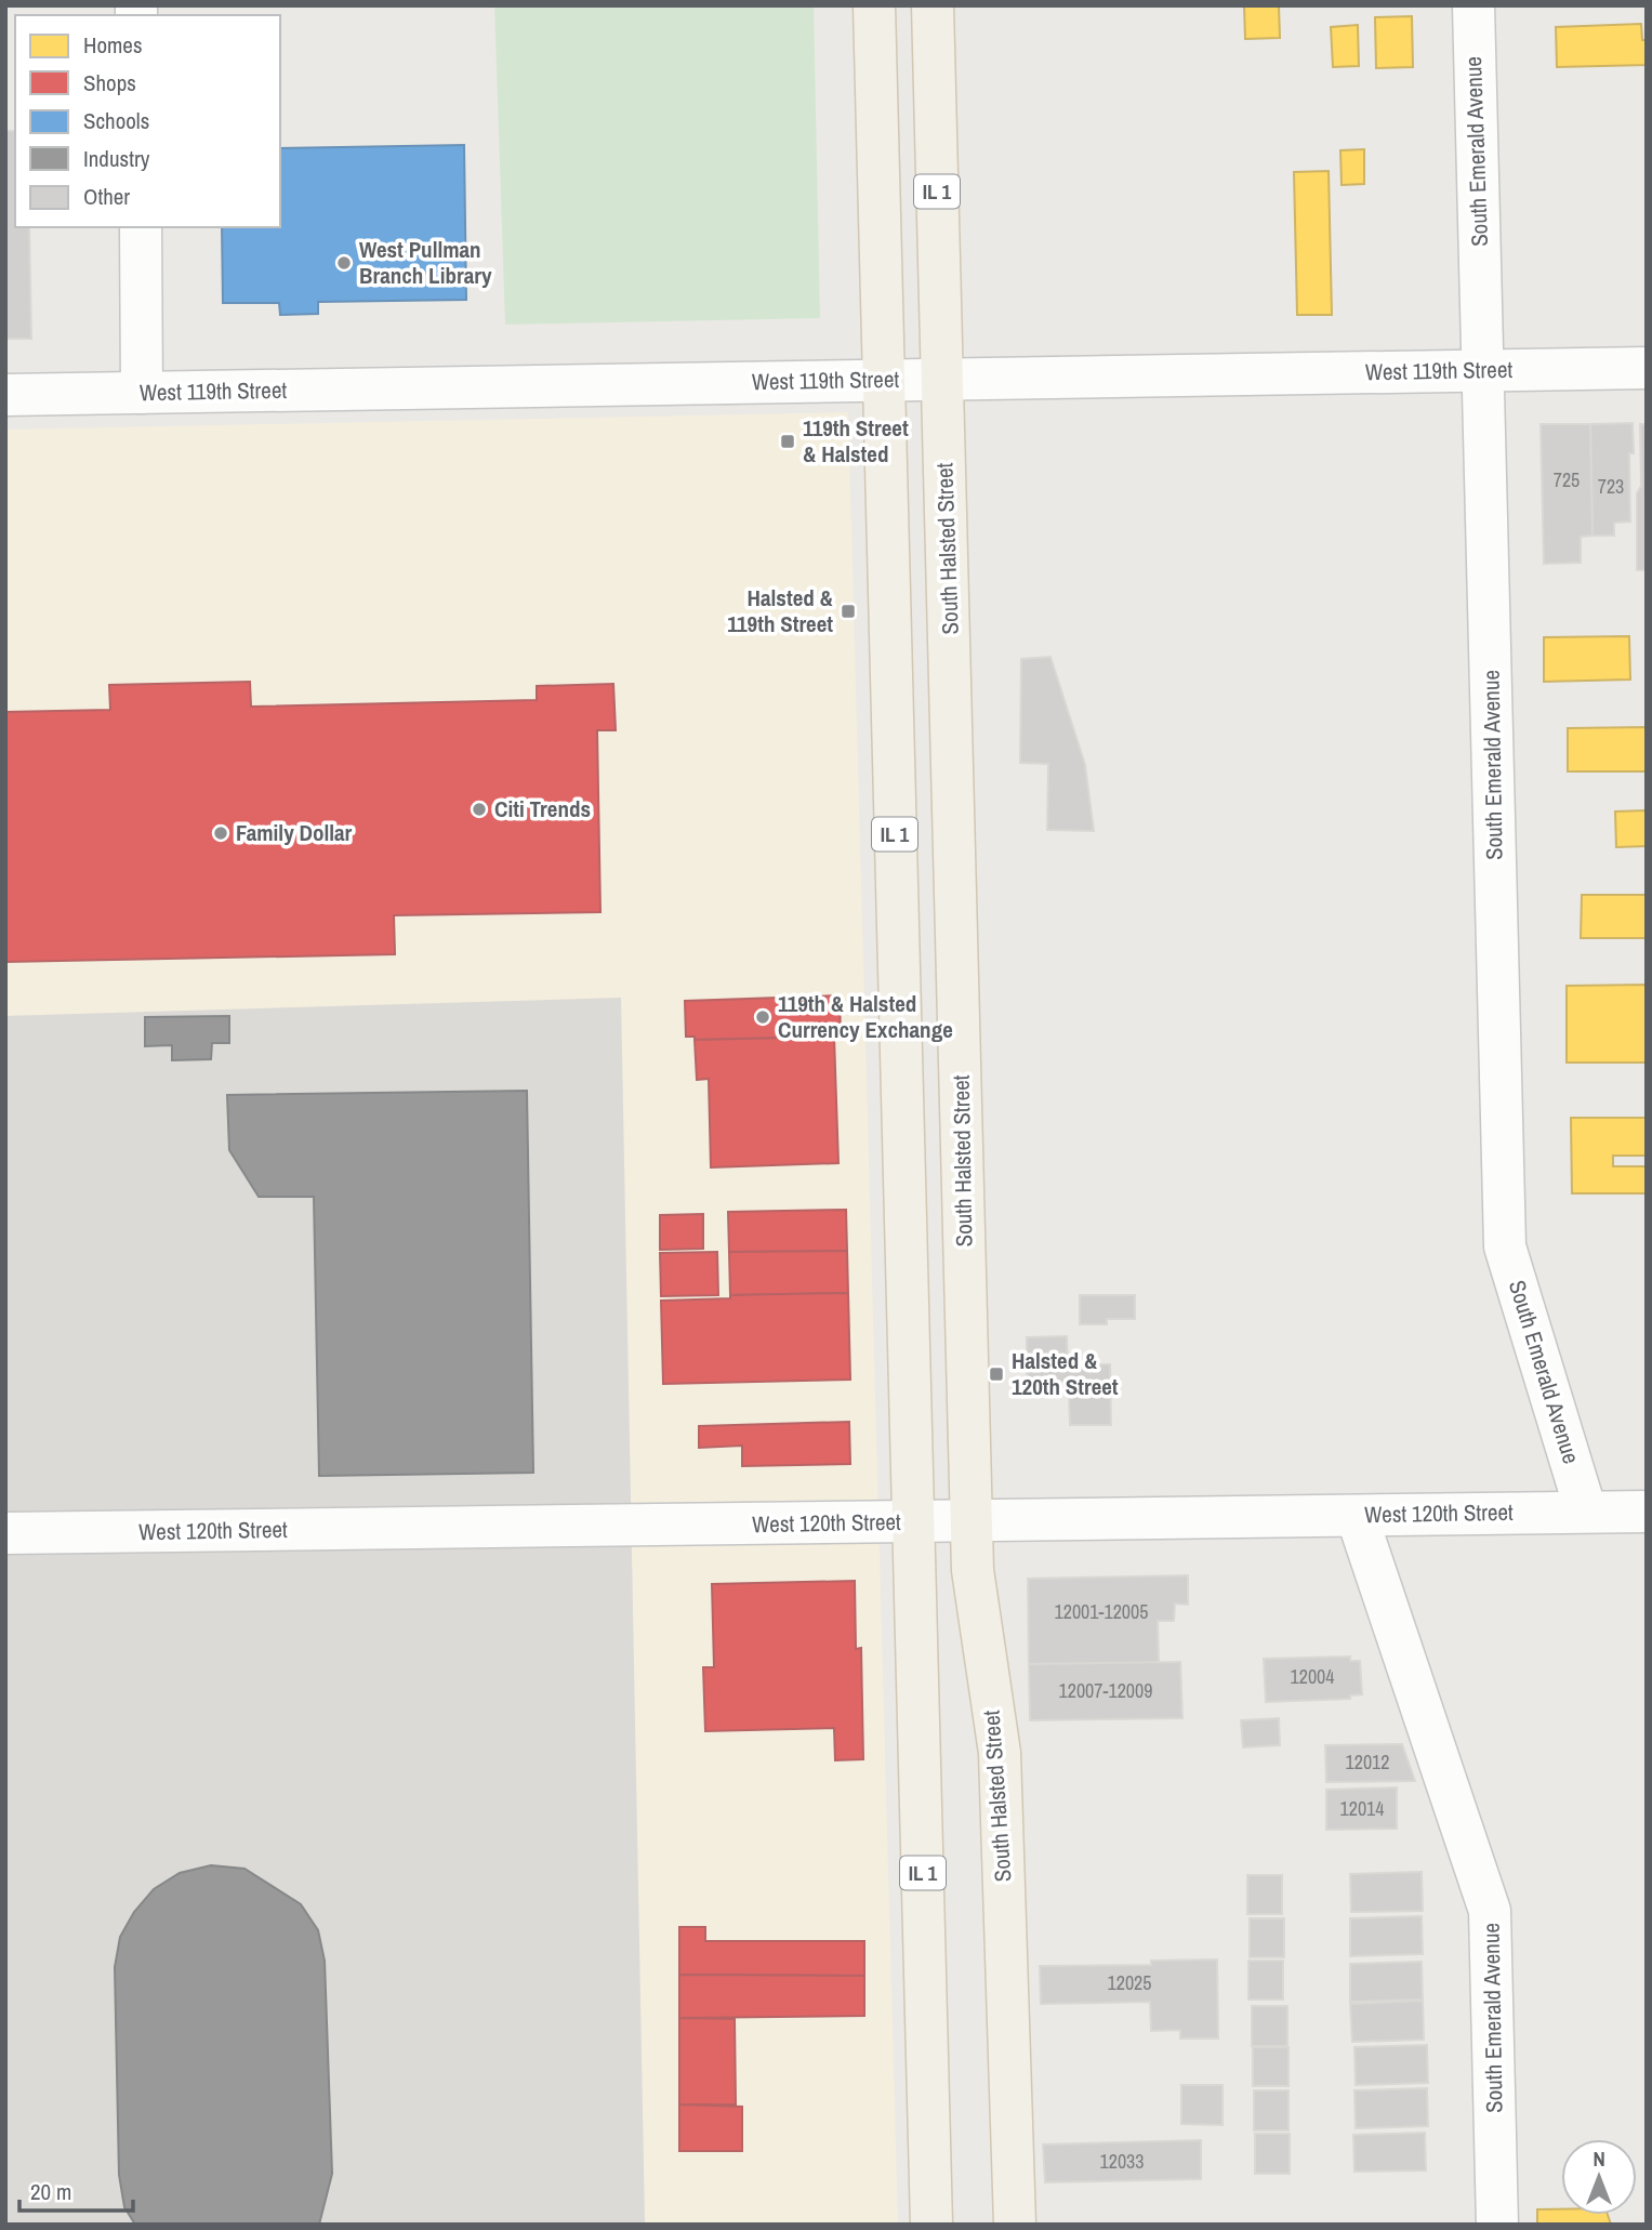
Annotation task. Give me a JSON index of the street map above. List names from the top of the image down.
{
  "streets": {
    "main road": ["IL 1", "South Halsted Street"],
    "street": ["South Emerald Avenue", "West 119th Street", "West 120th Street"]
  },
  "crossings": [
    ["South Emerald Avenue", "West 119th Street"],
    ["South Emerald Avenue", "West 120th Street"],
    ["IL 1", "West 119th Street"],
    ["IL 1", "West 120th Street"],
    ["West 119th Street", "South Halsted Street"],
    ["South Halsted Street", "West 120th Street"]
  ],
  "places": {
    "other": [
      "West Pullman Branch Library",
      "Citi Trends",
      "Family Dollar",
      "119th & Halsted Currency Exchange"
    ],
    "transit": ["119th Street & Halsted", "Halsted & 119th Street", "Halsted & 120th Street"]
  },
  "house_numbers": [
    "725",
    "723",
    "12001-12005",
    "12004",
    "12007-12009",
    "12012",
    "12014",
    "12025",
    "12033"
  ],
  "legend": [
    "Homes",
    "Shops",
    "Schools",
    "Industry",
    "Other"
  ],
  "scale_bar": "20 m",
  "north": "top"
}
